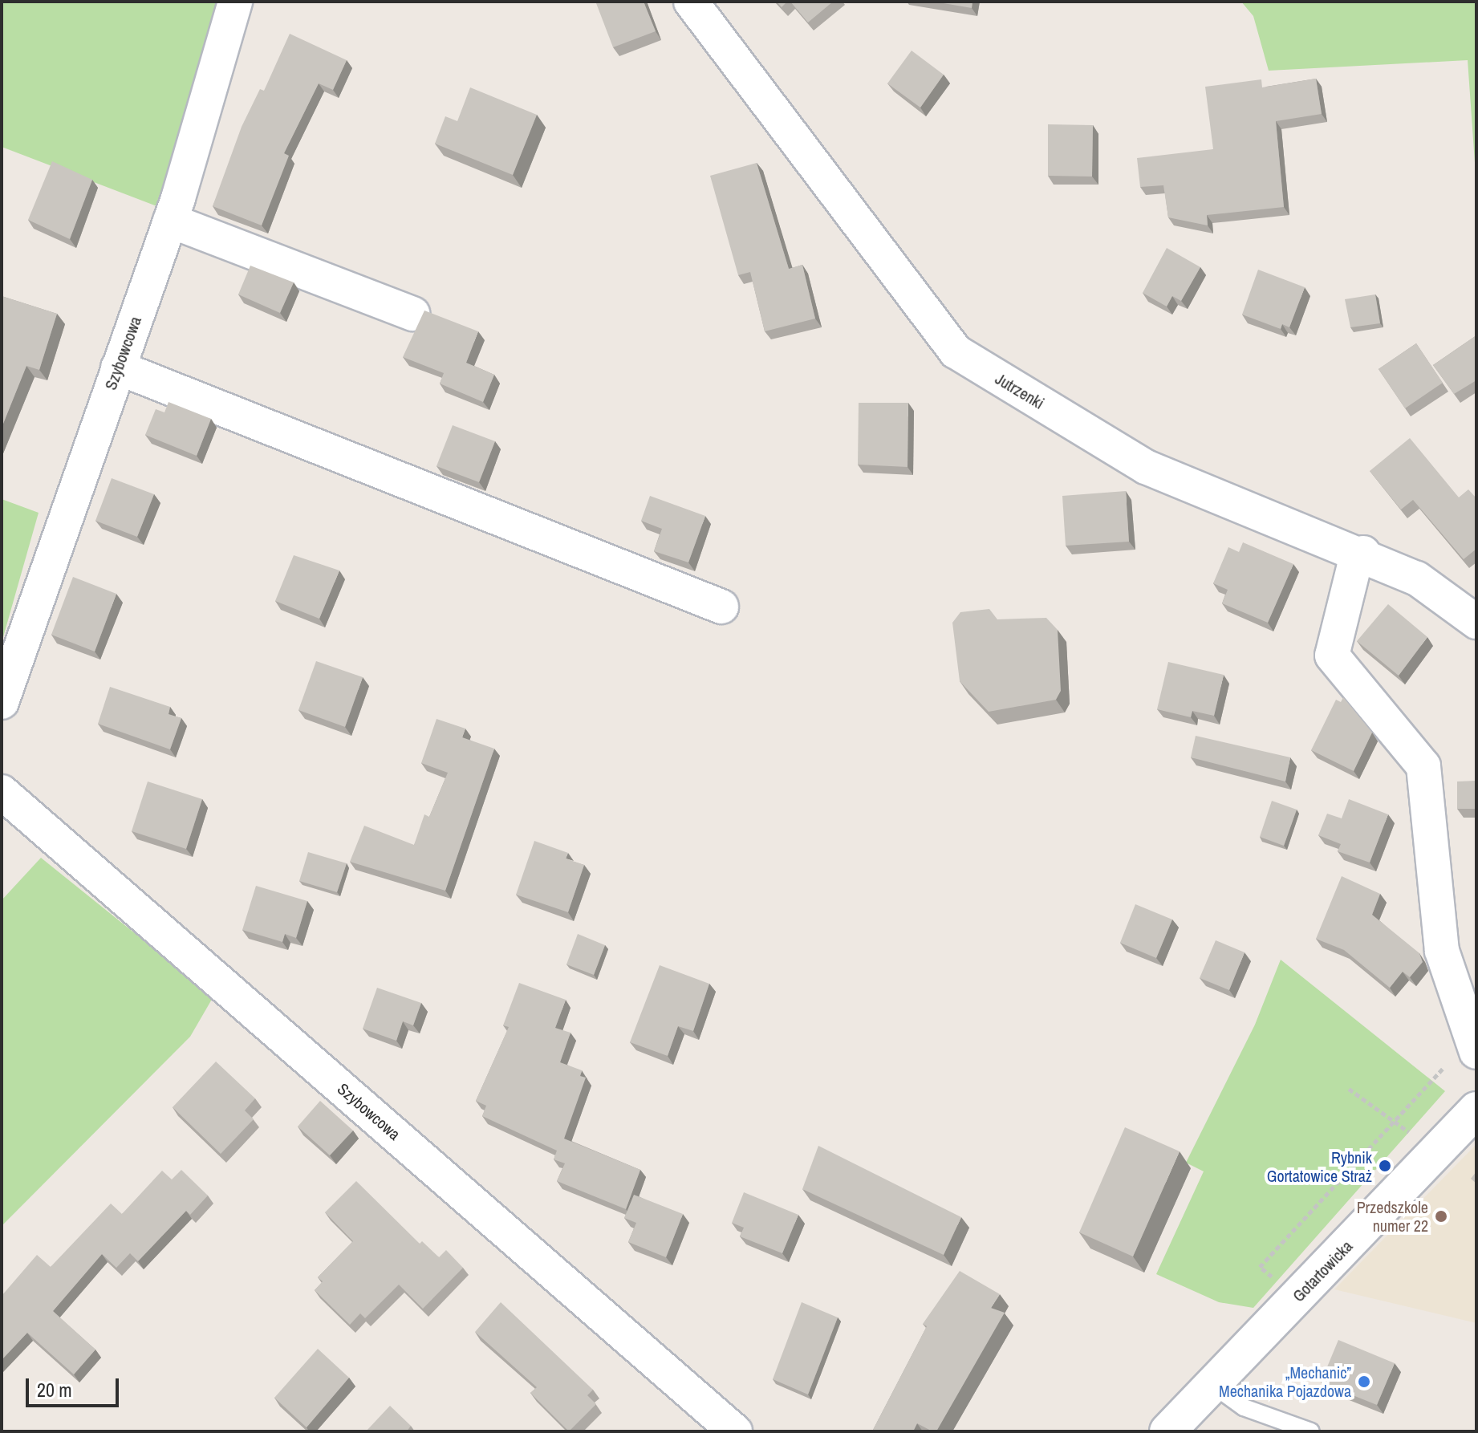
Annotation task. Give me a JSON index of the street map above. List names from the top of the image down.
{
  "streets": {
    "street": ["Szybowcowa", "Jutrzenki", "Gotartowicka"]
  },
  "places": ["Rybnik Gortatowice Straż", "Przedszkole numer 22", "„Mechanic” Mechanika Pojazdowa"],
  "scale_bar": "20 m"
}
